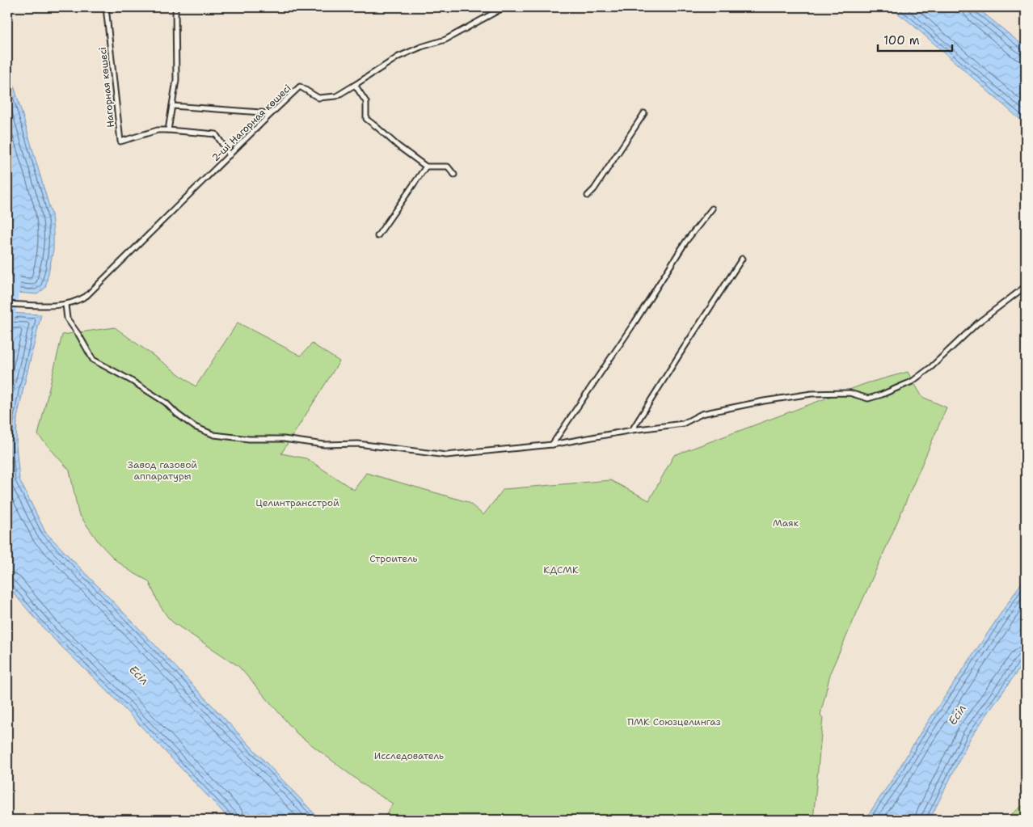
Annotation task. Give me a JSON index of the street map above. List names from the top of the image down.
{
  "streets": {
    "street": ["Нагорная көшесі", "2-ші Нагорная көшесі"]
  },
  "water": ["Есіл"],
  "parks": [
    "Завод газовой аппаратуры",
    "Целинтрансстрой",
    "Маяк",
    "Строитель",
    "КДСМК",
    "ПМК Союзцелингаз",
    "Исследователь"
  ],
  "scale_bar": "100 m"
}
